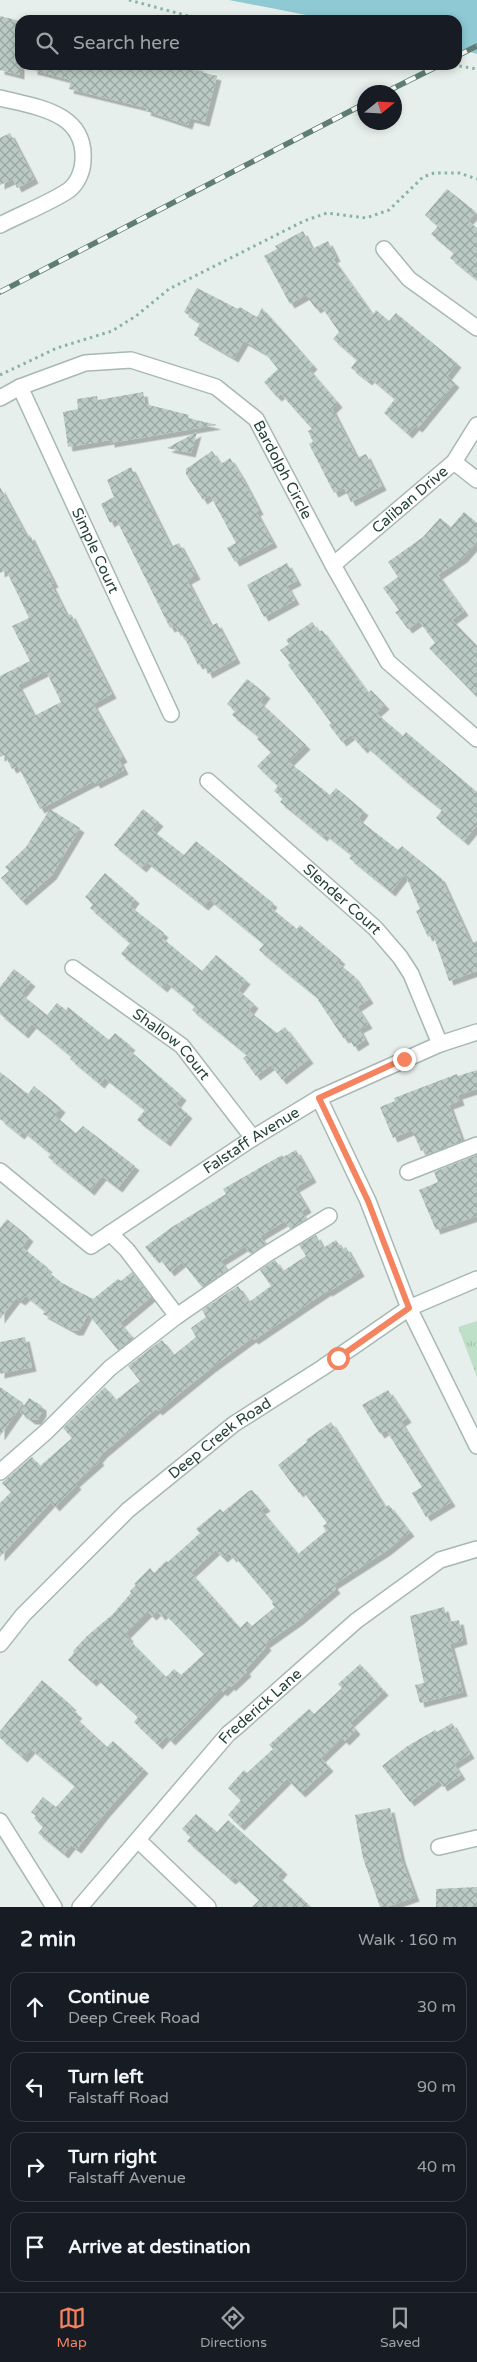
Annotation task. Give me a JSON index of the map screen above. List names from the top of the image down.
{
  "streets": {
    "street": [
      "Bardolph Circle",
      "Caliban Drive",
      "Simple Court",
      "Slender Court",
      "Shallow Court",
      "Falstaff Avenue",
      "Deep Creek Road",
      "Frederick Lane"
    ]
  },
  "crossings": [
    ["Bardolph Circle", "Caliban Drive"],
    ["Bardolph Circle", "Simple Court"],
    ["Slender Court", "Falstaff Avenue"],
    ["Shallow Court", "Falstaff Avenue"]
  ],
  "north": "right",
  "page": {
    "search": "Search here",
    "heading": ["2 min", "Walk · 160 m"],
    "list": [
      ["Continue", "Deep Creek Road", "30 m"],
      ["Turn left", "Falstaff Road", "90 m"],
      ["Turn right", "Falstaff Avenue", "40 m"],
      "Arrive at destination"
    ],
    "nav": ["Map", "Directions", "Saved"]
  }
}
